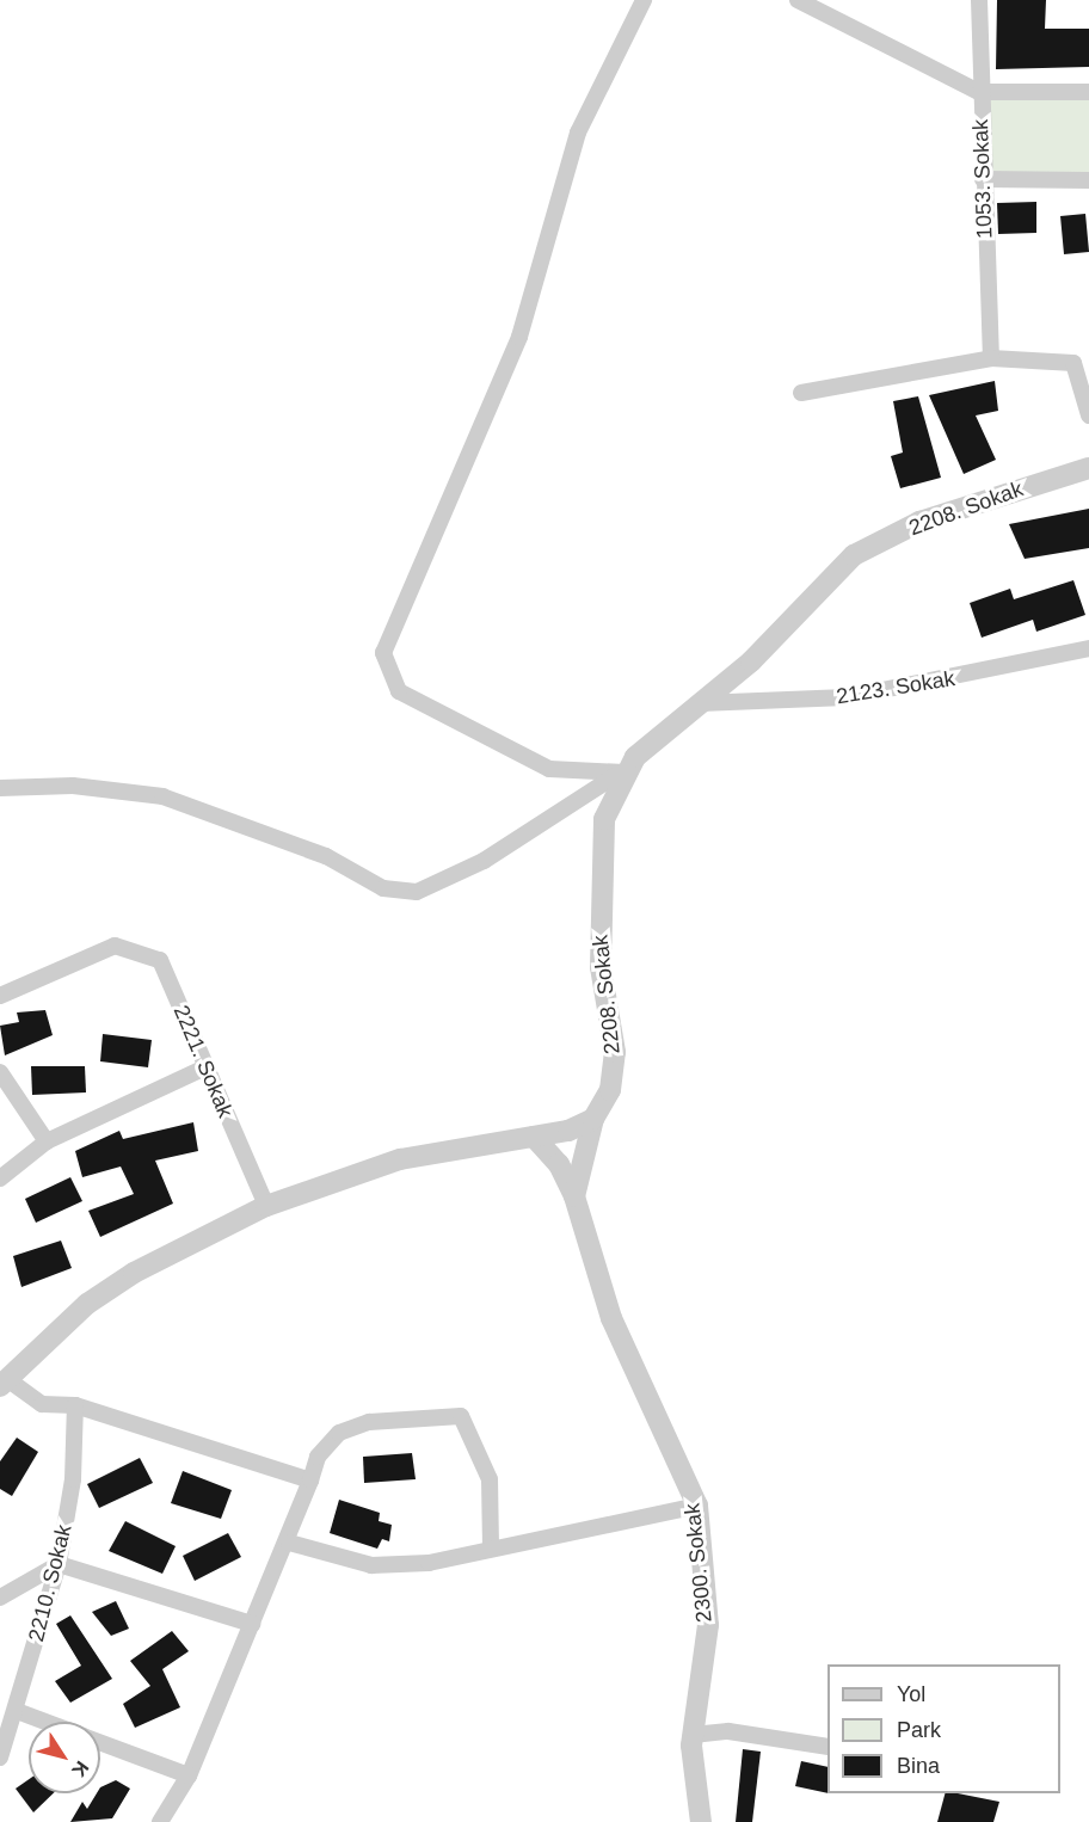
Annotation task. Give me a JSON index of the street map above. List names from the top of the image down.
{
  "streets": {
    "street": [
      "1053. Sokak",
      "2208. Sokak",
      "2123. Sokak",
      "2221. Sokak",
      "2300. Sokak",
      "2210. Sokak"
    ]
  },
  "crossings": [
    ["2208. Sokak", "2123. Sokak"],
    ["2208. Sokak", "2300. Sokak"]
  ],
  "legend": ["Yol", "Park", "Bina"],
  "north": "bottom right"
}
